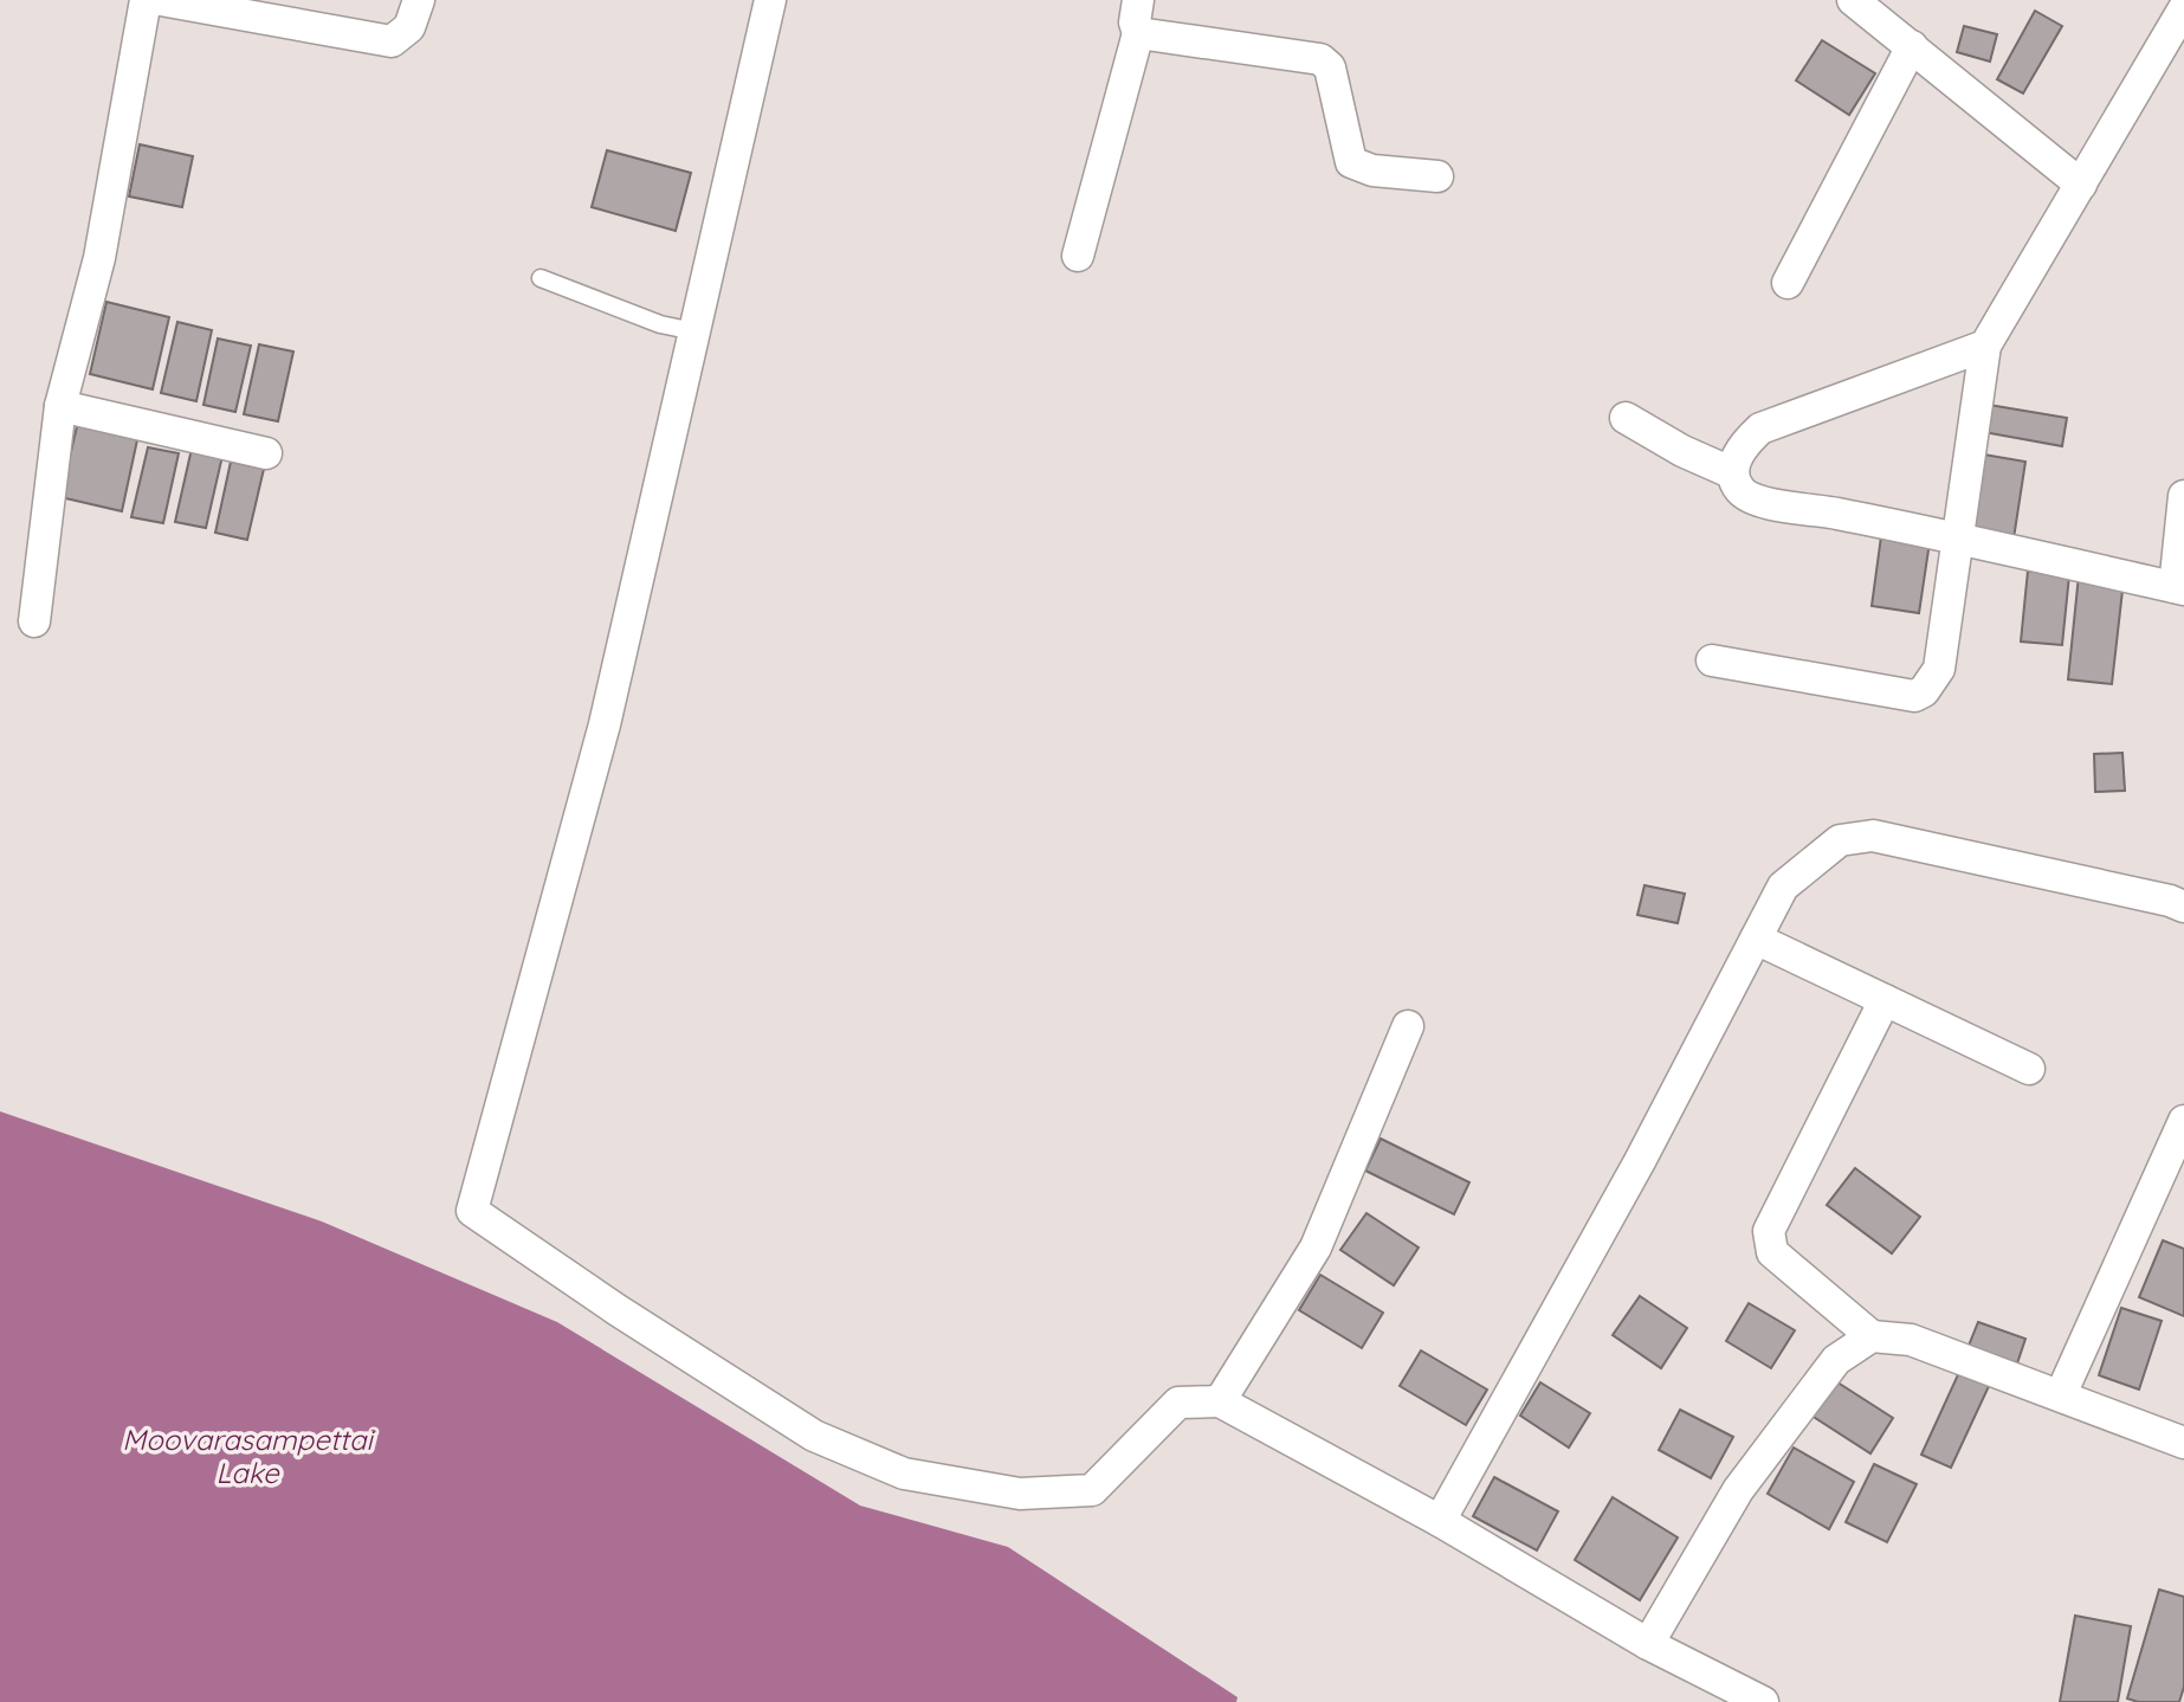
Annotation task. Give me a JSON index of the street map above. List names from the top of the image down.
{
  "water": ["Moovarasampettai Lake"]
}
